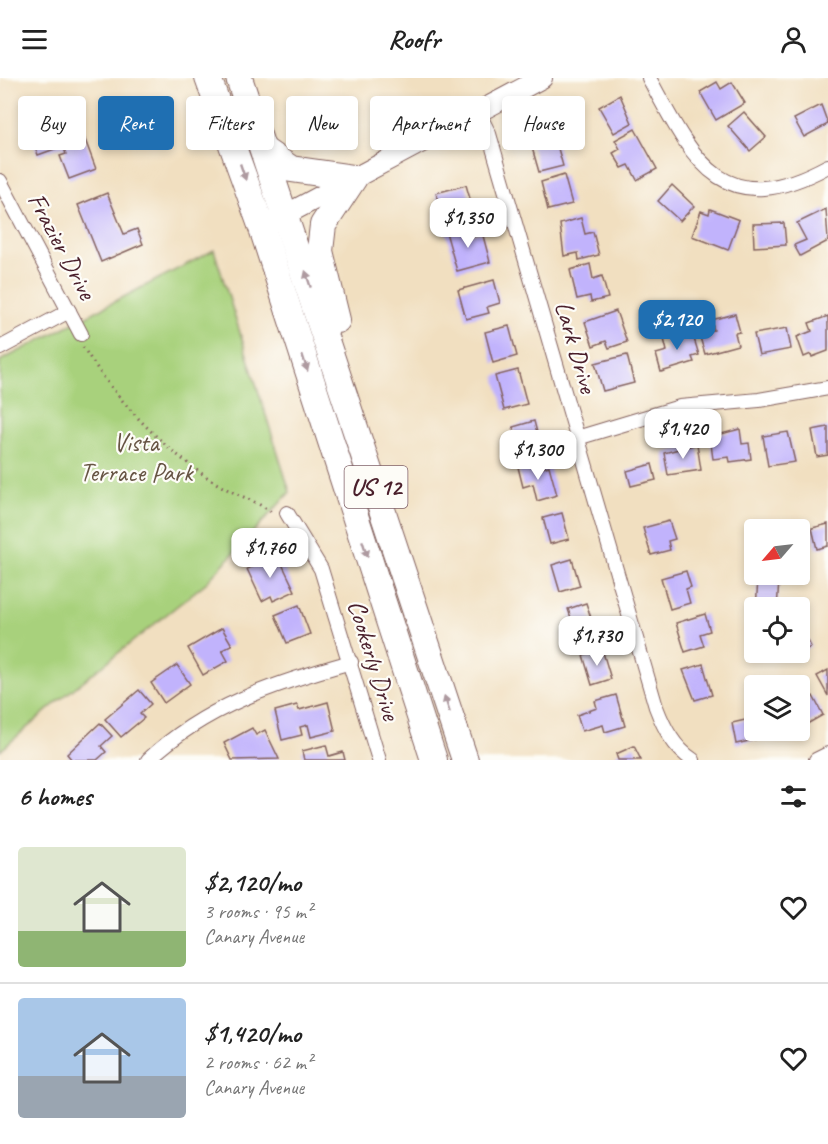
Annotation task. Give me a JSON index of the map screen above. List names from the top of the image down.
{
  "streets": {
    "highway": ["US 12"],
    "street": ["Frazier Drive", "Lark Drive", "Cookerly Drive"]
  },
  "parks": ["Vista Terrace Park"],
  "north": "bottom left",
  "page": {
    "header": "Roofr",
    "chip": [
      "Buy",
      "Rent",
      "Filters",
      "New",
      "Apartment",
      "House"
    ],
    "price": [
      "$1,350",
      "$2,120",
      "$1,420",
      "$1,300",
      "$1,760",
      "$1,730"
    ],
    "heading": "6 homes",
    "list": [
      {
        "name": "$2,120/mo",
        "note": "3 rooms · 95 m² · Canary Avenue"
      },
      {
        "name": "$1,420/mo",
        "note": "2 rooms · 62 m² · Canary Avenue"
      }
    ]
  }
}
